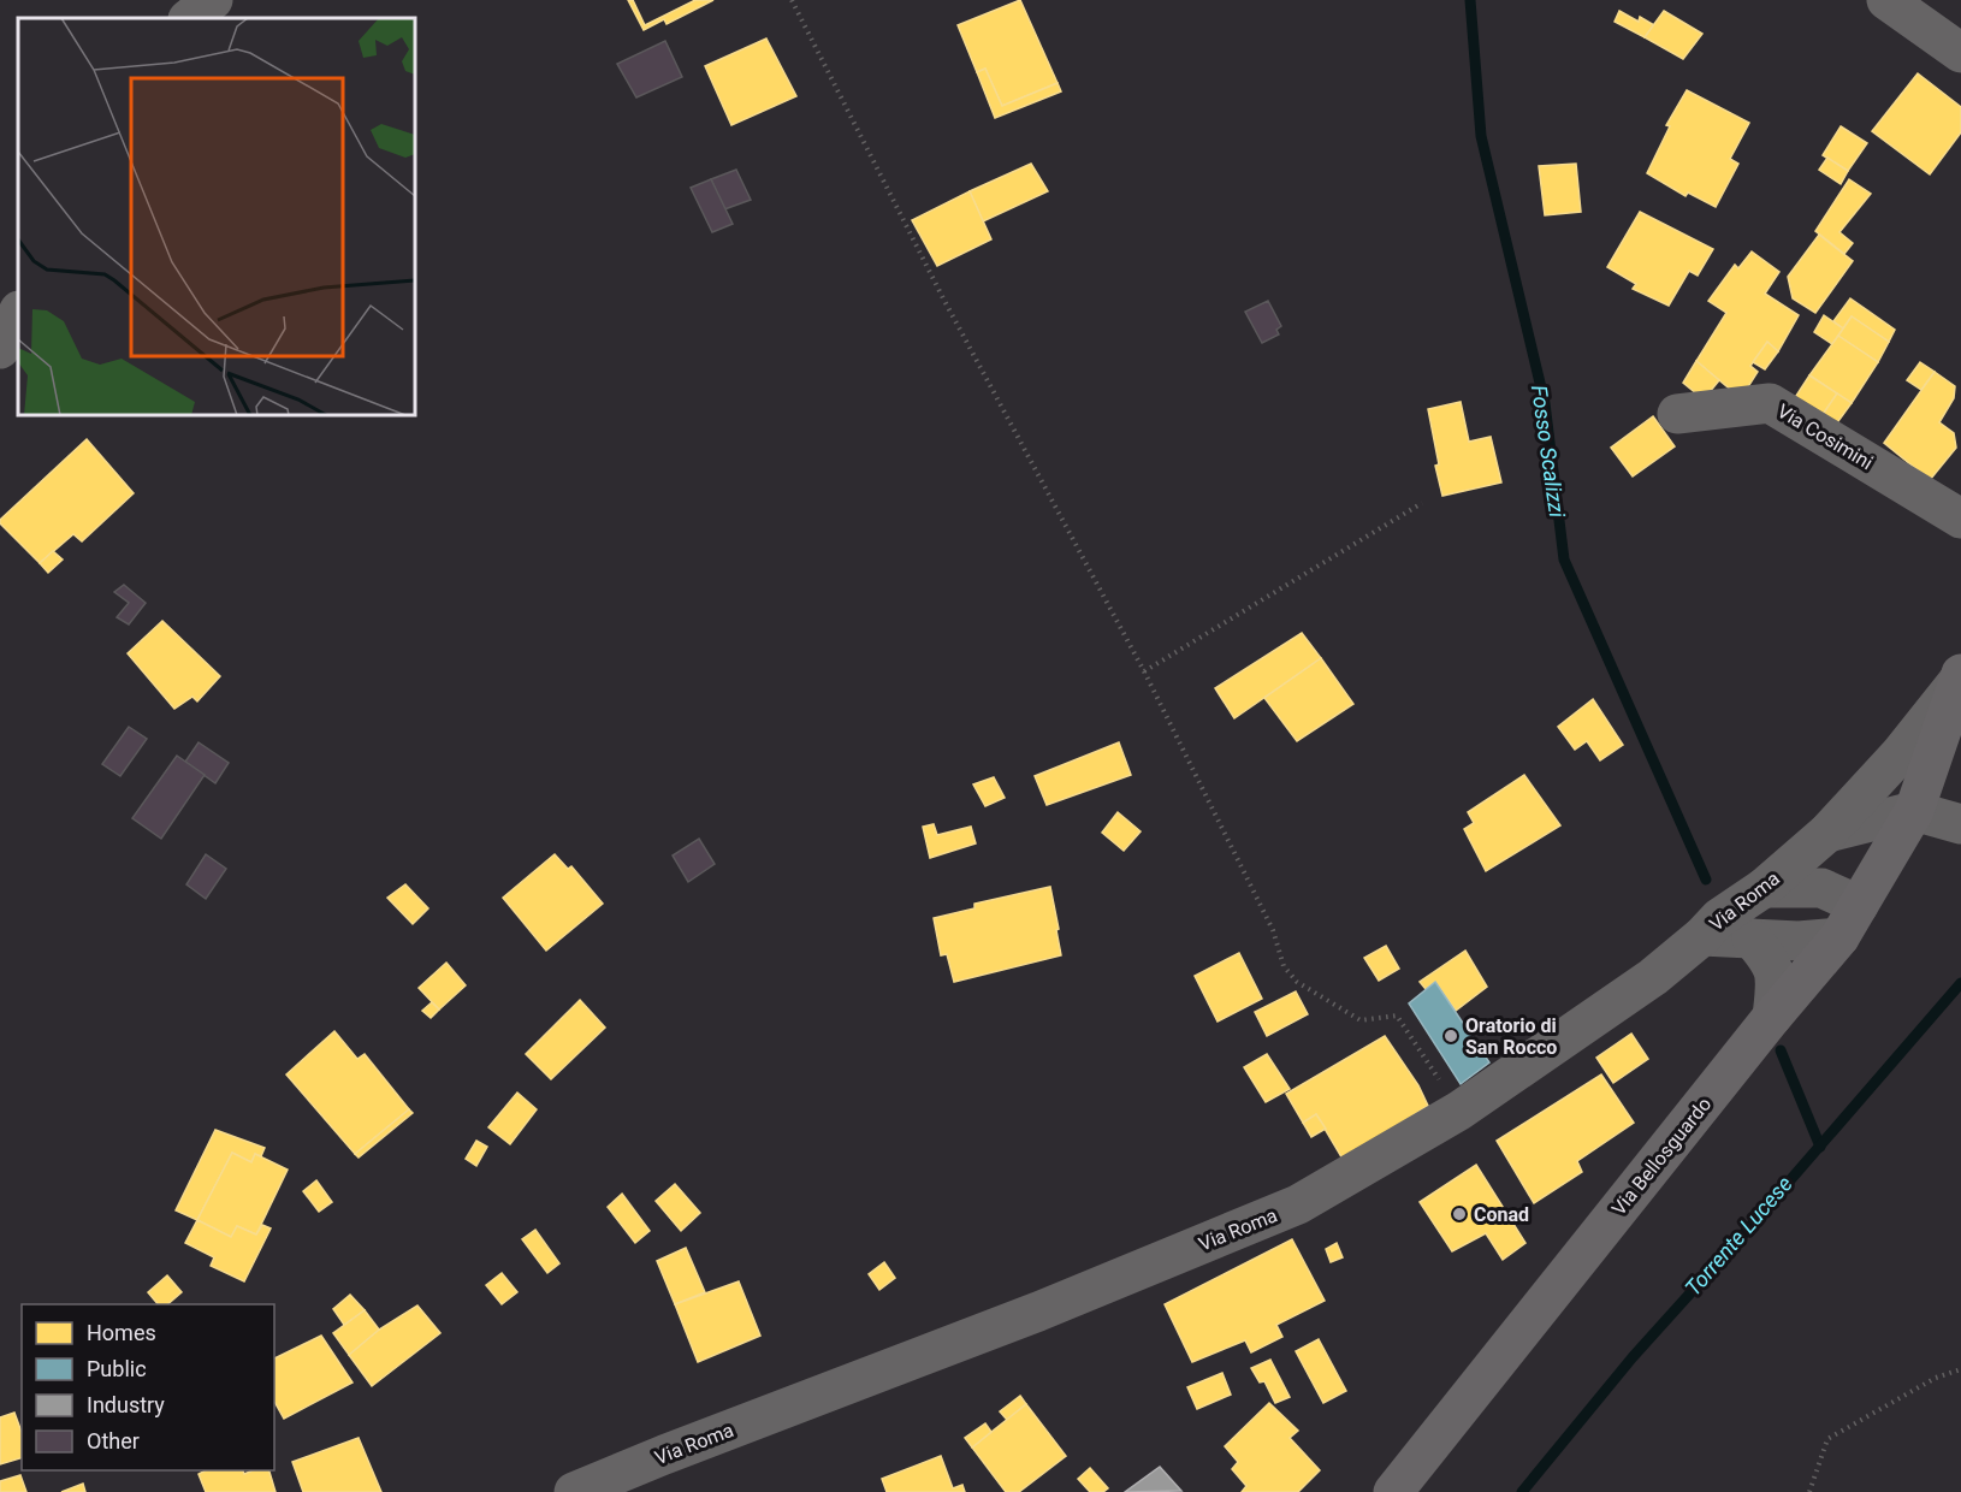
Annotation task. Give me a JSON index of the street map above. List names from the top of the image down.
{
  "streets": {
    "main road": ["Via Bellosguardo"],
    "street": ["Via Cosimini", "Via Roma"]
  },
  "crossings": [
    ["Via Roma", "Via Bellosguardo"]
  ],
  "water": ["Fosso Scalizzi", "Torrente Lucese"],
  "places": ["Oratorio di San Rocco", "Conad"],
  "legend": [
    "Homes",
    "Public",
    "Industry",
    "Other"
  ]
}
